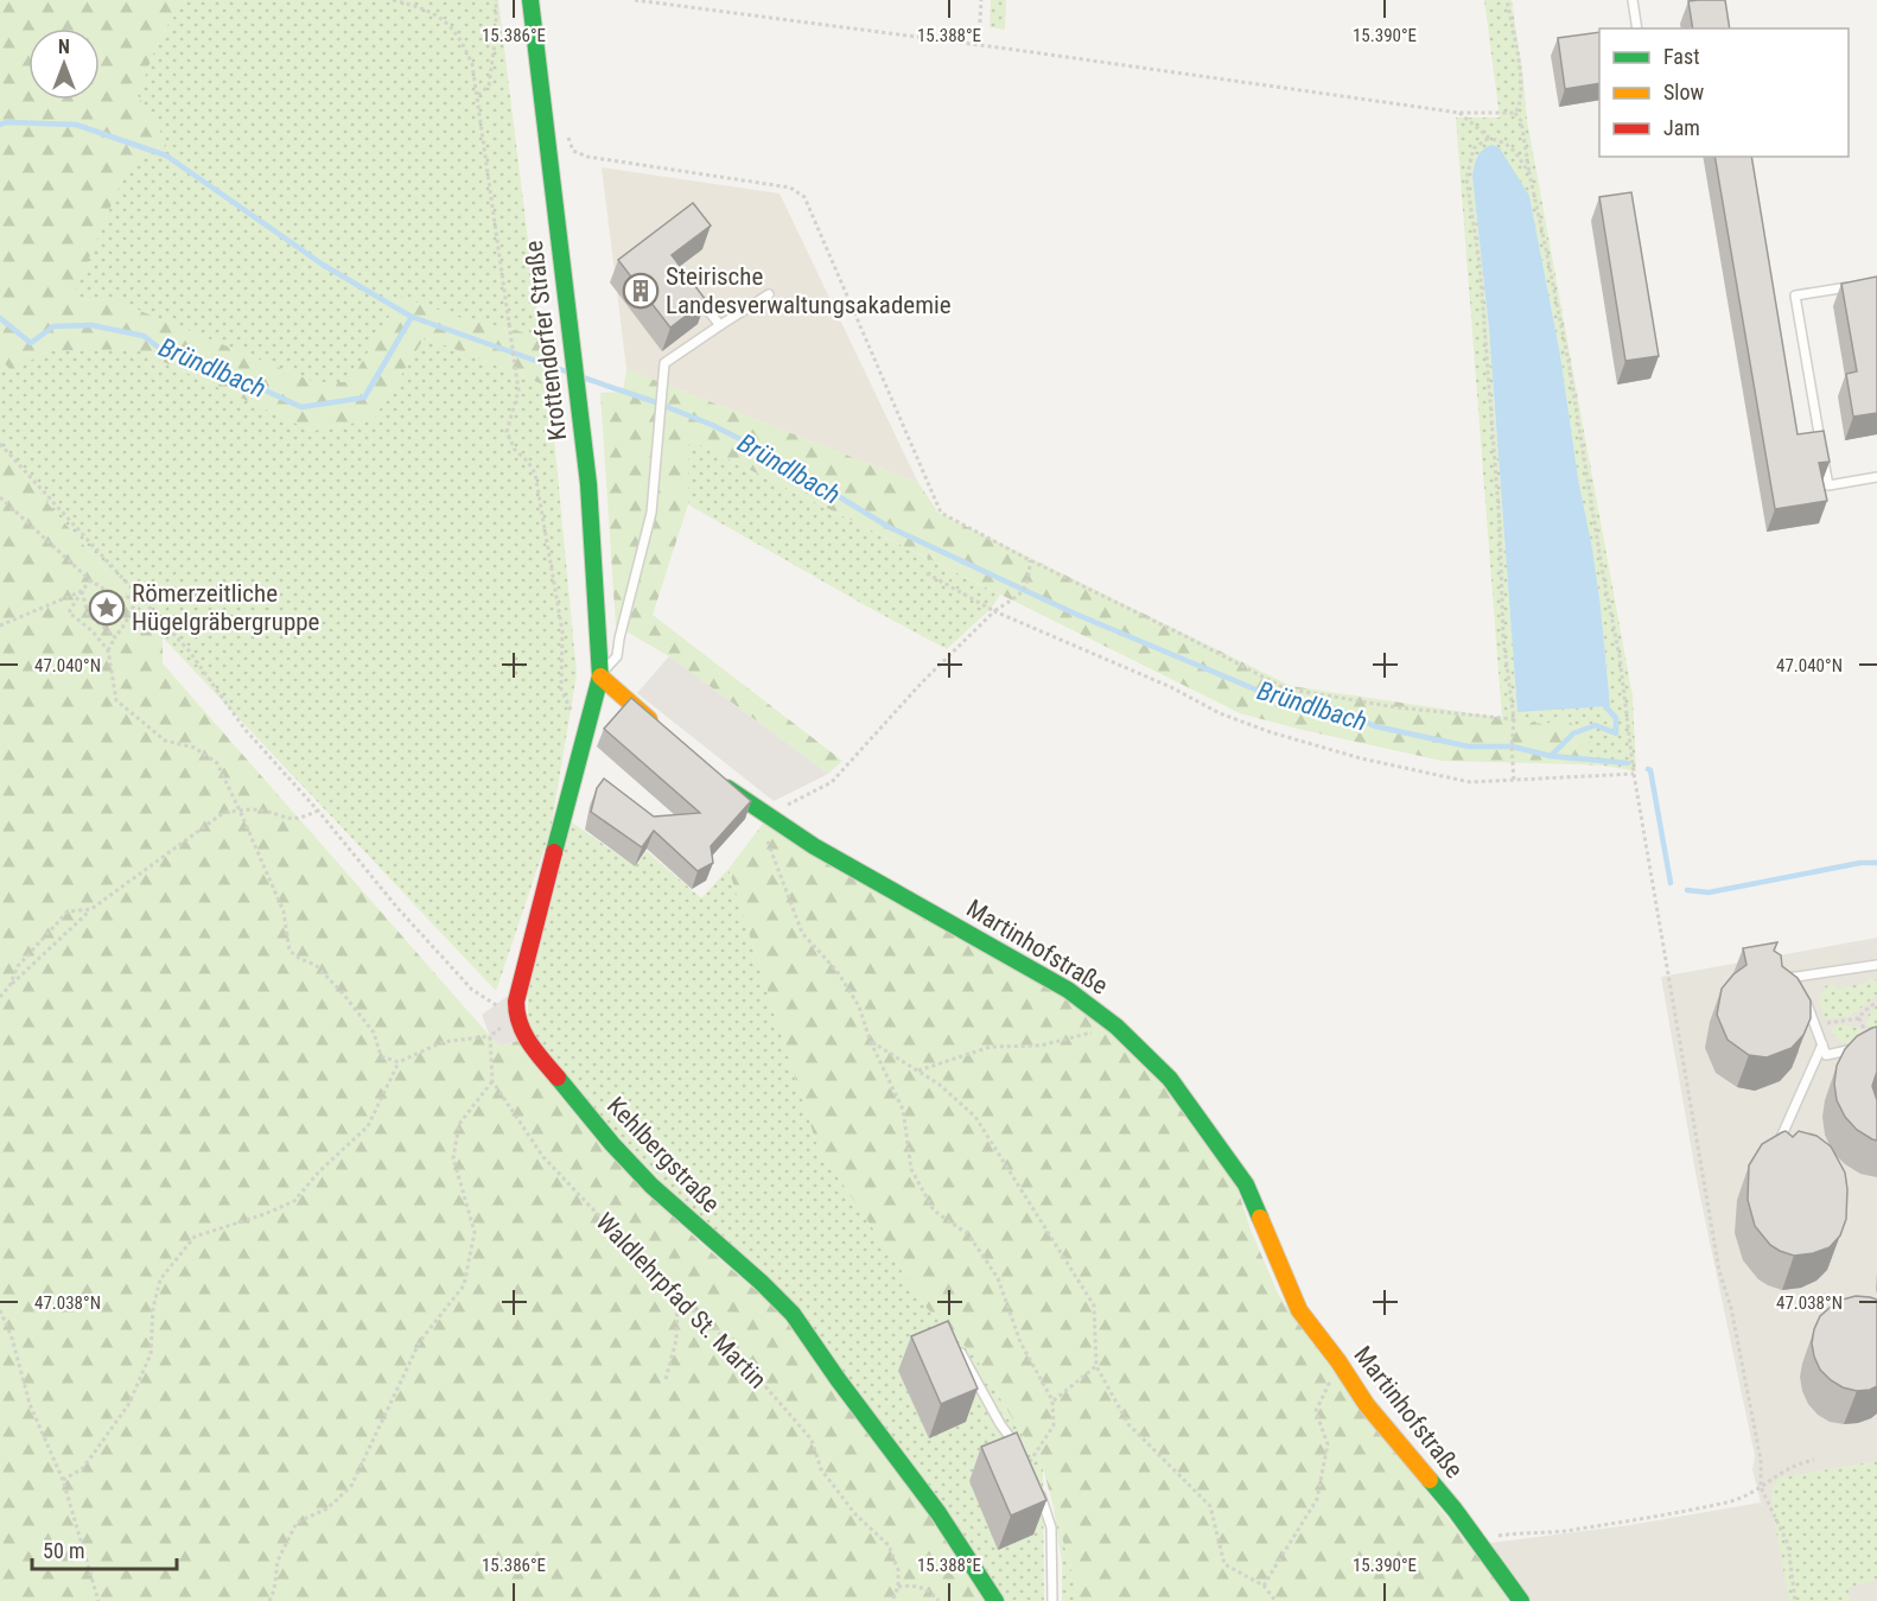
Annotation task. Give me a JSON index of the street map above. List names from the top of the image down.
{
  "streets": {
    "street": ["Krottendorfer Straße", "Martinhofstraße", "Kehlbergstraße"],
    "path": ["Waldlehrpfad St. Martin"]
  },
  "water": ["Bründlbach"],
  "places": {
    "building": ["Steirische Landesverwaltungsakademie"],
    "place": ["Römerzeitliche Hügelgräbergruppe"]
  },
  "legend": ["Fast", "Slow", "Jam"],
  "scale_bar": "50 m",
  "north": "top",
  "coordinates": [
    "15.386°E",
    "15.388°E",
    "15.390°E",
    "47.040°N",
    "47.038°N"
  ]
}
